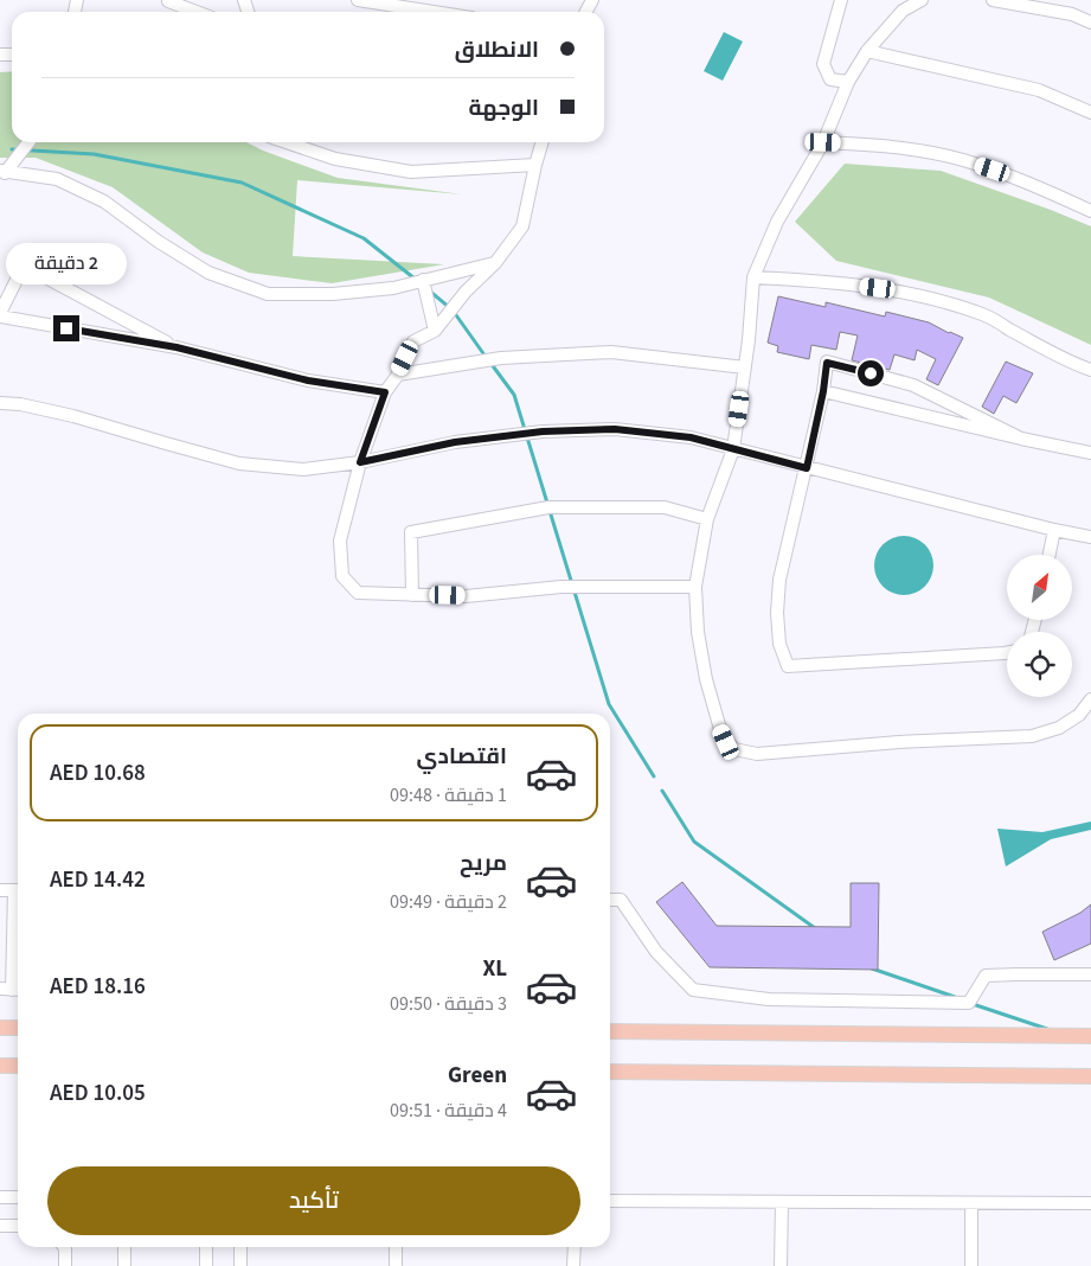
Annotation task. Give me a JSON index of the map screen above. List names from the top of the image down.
{
  "north": "top right",
  "page": {
    "banner": ["الانطلاق", "الوجهة"],
    "bubble": "2 دقيقة",
    "list": [
      {
        "name": "اقتصادي",
        "note": "1 دقيقة · 09:48",
        "value": "AED 10.68"
      },
      {
        "name": "مريح",
        "note": "2 دقيقة · 09:49",
        "value": "AED 14.42"
      },
      {
        "name": "XL",
        "note": "3 دقيقة · 09:50",
        "value": "AED 18.16"
      },
      {
        "name": "Green",
        "note": "4 دقيقة · 09:51",
        "value": "AED 10.05"
      }
    ],
    "buttons": "تأكيد"
  }
}
